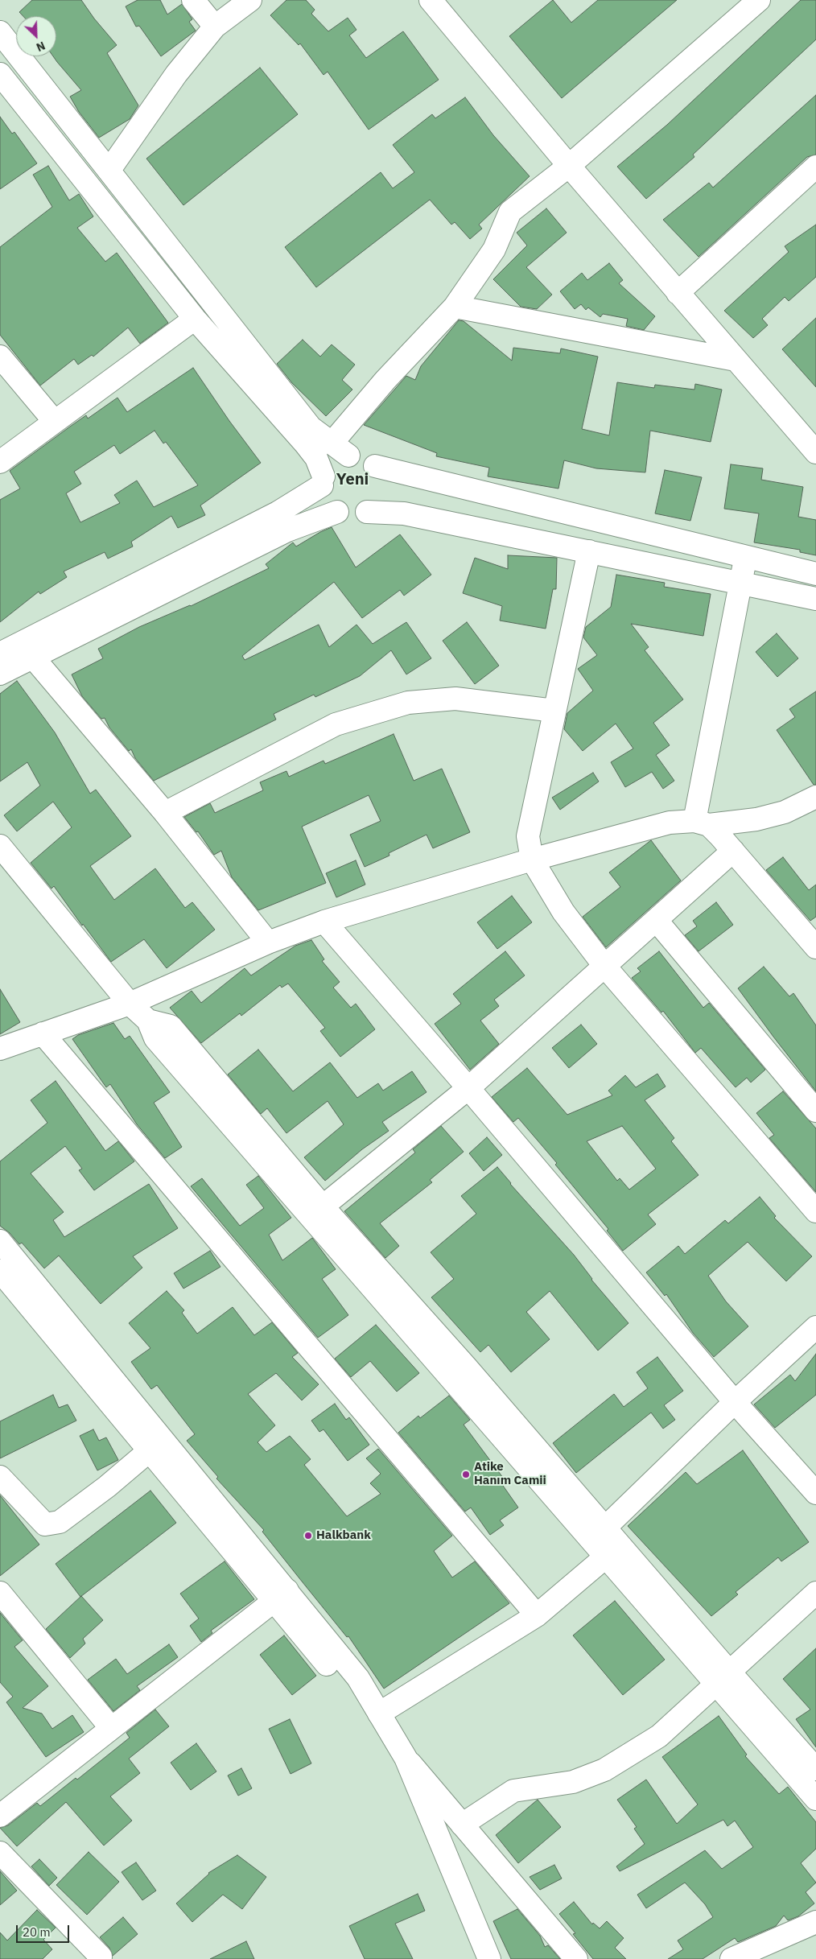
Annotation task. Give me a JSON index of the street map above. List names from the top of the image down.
{
  "districts": ["Yeni"],
  "places": ["Atike Hanım Camii", "Halkbank"],
  "scale_bar": "20 m",
  "north": "bottom right"
}
